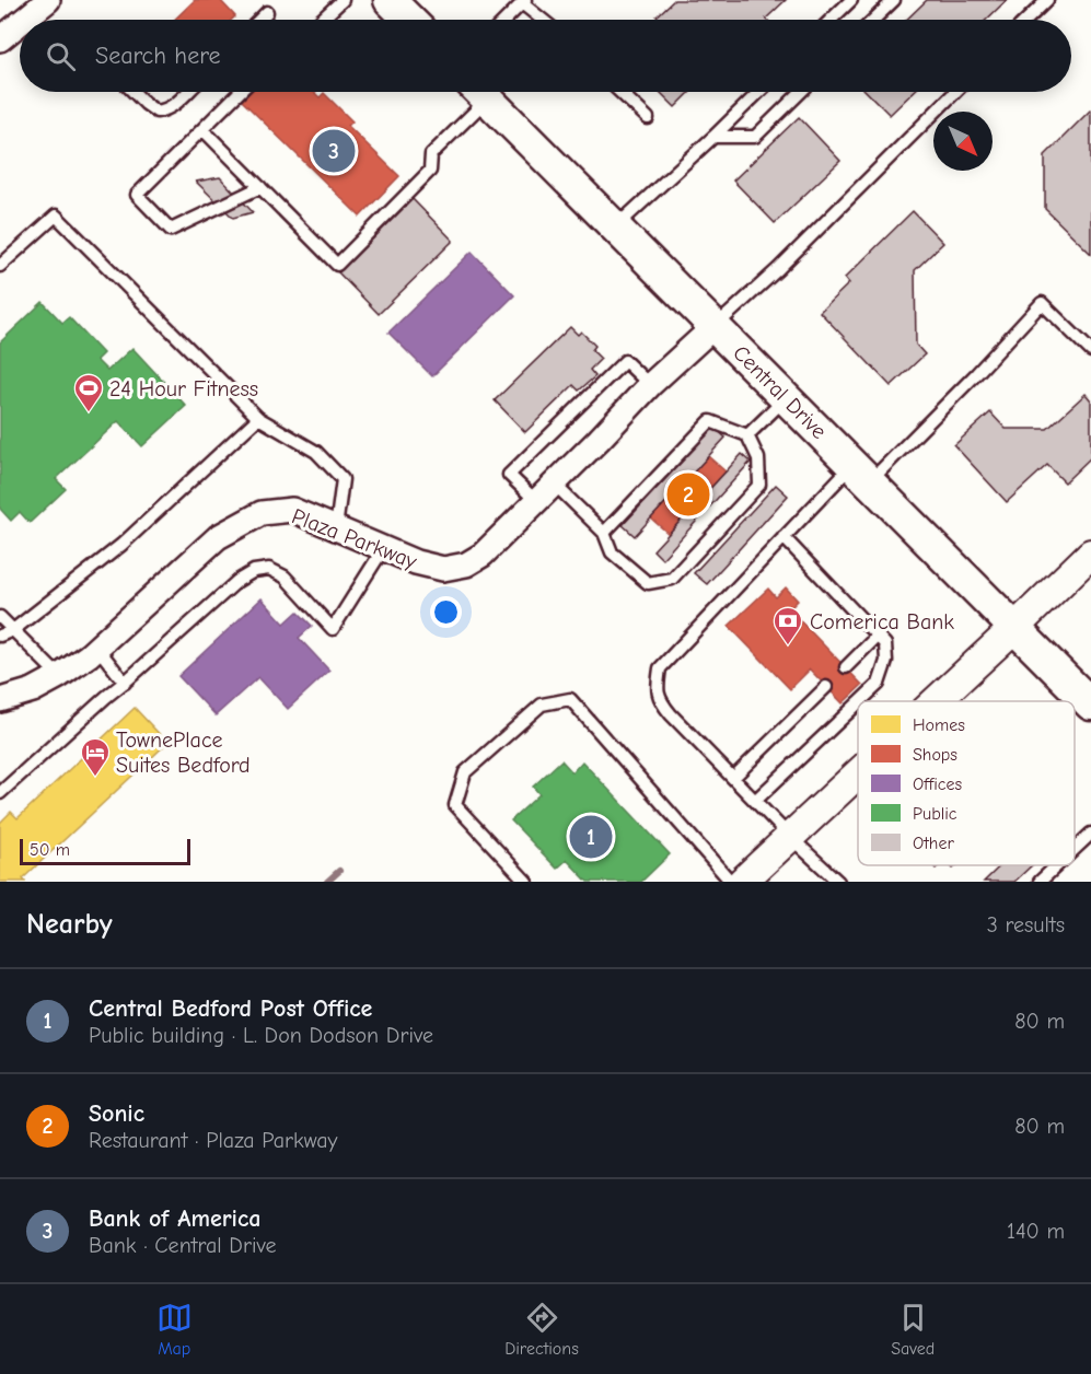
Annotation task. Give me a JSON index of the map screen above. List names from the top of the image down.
{
  "streets": {
    "main road": ["Central Drive"],
    "street": ["Plaza Parkway"]
  },
  "crossings": [
    ["Central Drive", "Plaza Parkway"]
  ],
  "places": {
    "sports": ["24 Hour Fitness"],
    "bank": ["Comerica Bank"],
    "hotel": ["TownePlace Suites Bedford"]
  },
  "legend": [
    "Homes",
    "Shops",
    "Offices",
    "Public",
    "Other"
  ],
  "scale_bar": "50 m",
  "north": "bottom right",
  "page": {
    "search": "Search here",
    "pins": ["3", "2", "1"],
    "scale": "50 m",
    "heading": ["Nearby", "3 results"],
    "list": [
      {
        "mark": "1",
        "name": "Central Bedford Post Office",
        "note": "Public building · L. Don Dodson Drive",
        "value": "80 m"
      },
      {
        "mark": "2",
        "name": "Sonic",
        "note": "Restaurant · Plaza Parkway",
        "value": "80 m"
      },
      {
        "mark": "3",
        "name": "Bank of America",
        "note": "Bank · Central Drive",
        "value": "140 m"
      }
    ],
    "nav": ["Map", "Directions", "Saved"]
  }
}
